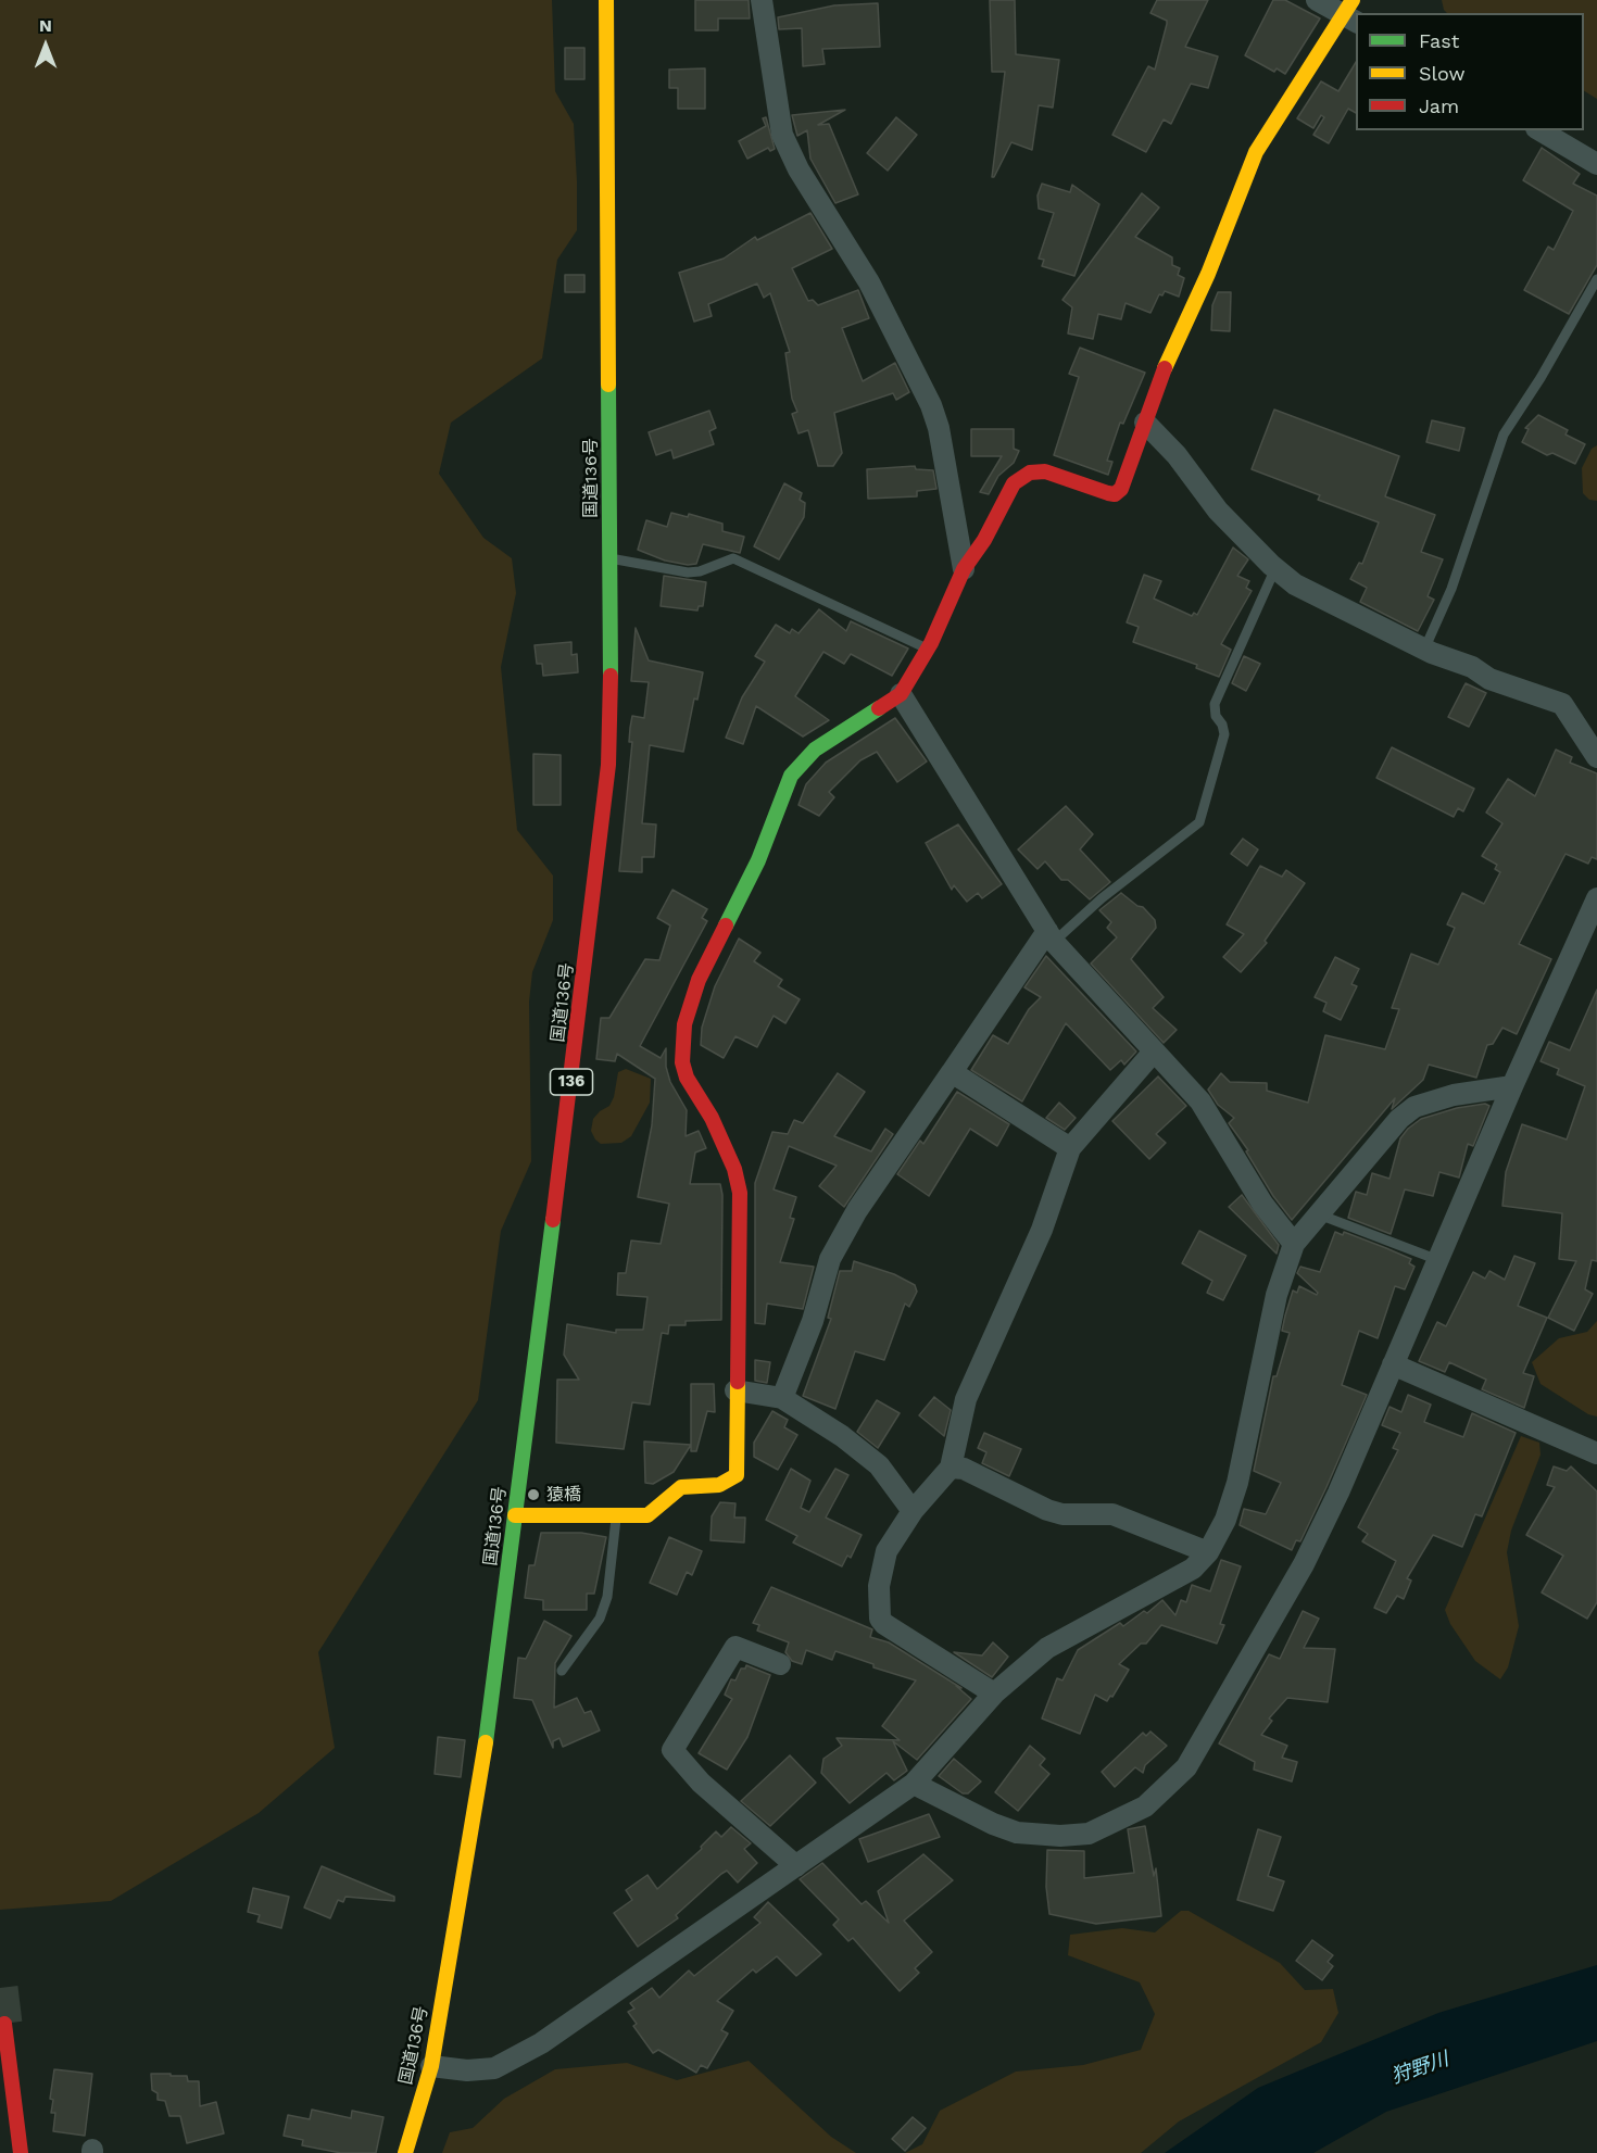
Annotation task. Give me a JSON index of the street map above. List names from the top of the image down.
{
  "streets": {
    "main road": ["国道136号", "136"]
  },
  "water": ["狩野川"],
  "places": ["猿橋"],
  "legend": ["Fast", "Slow", "Jam"],
  "north": "top"
}
